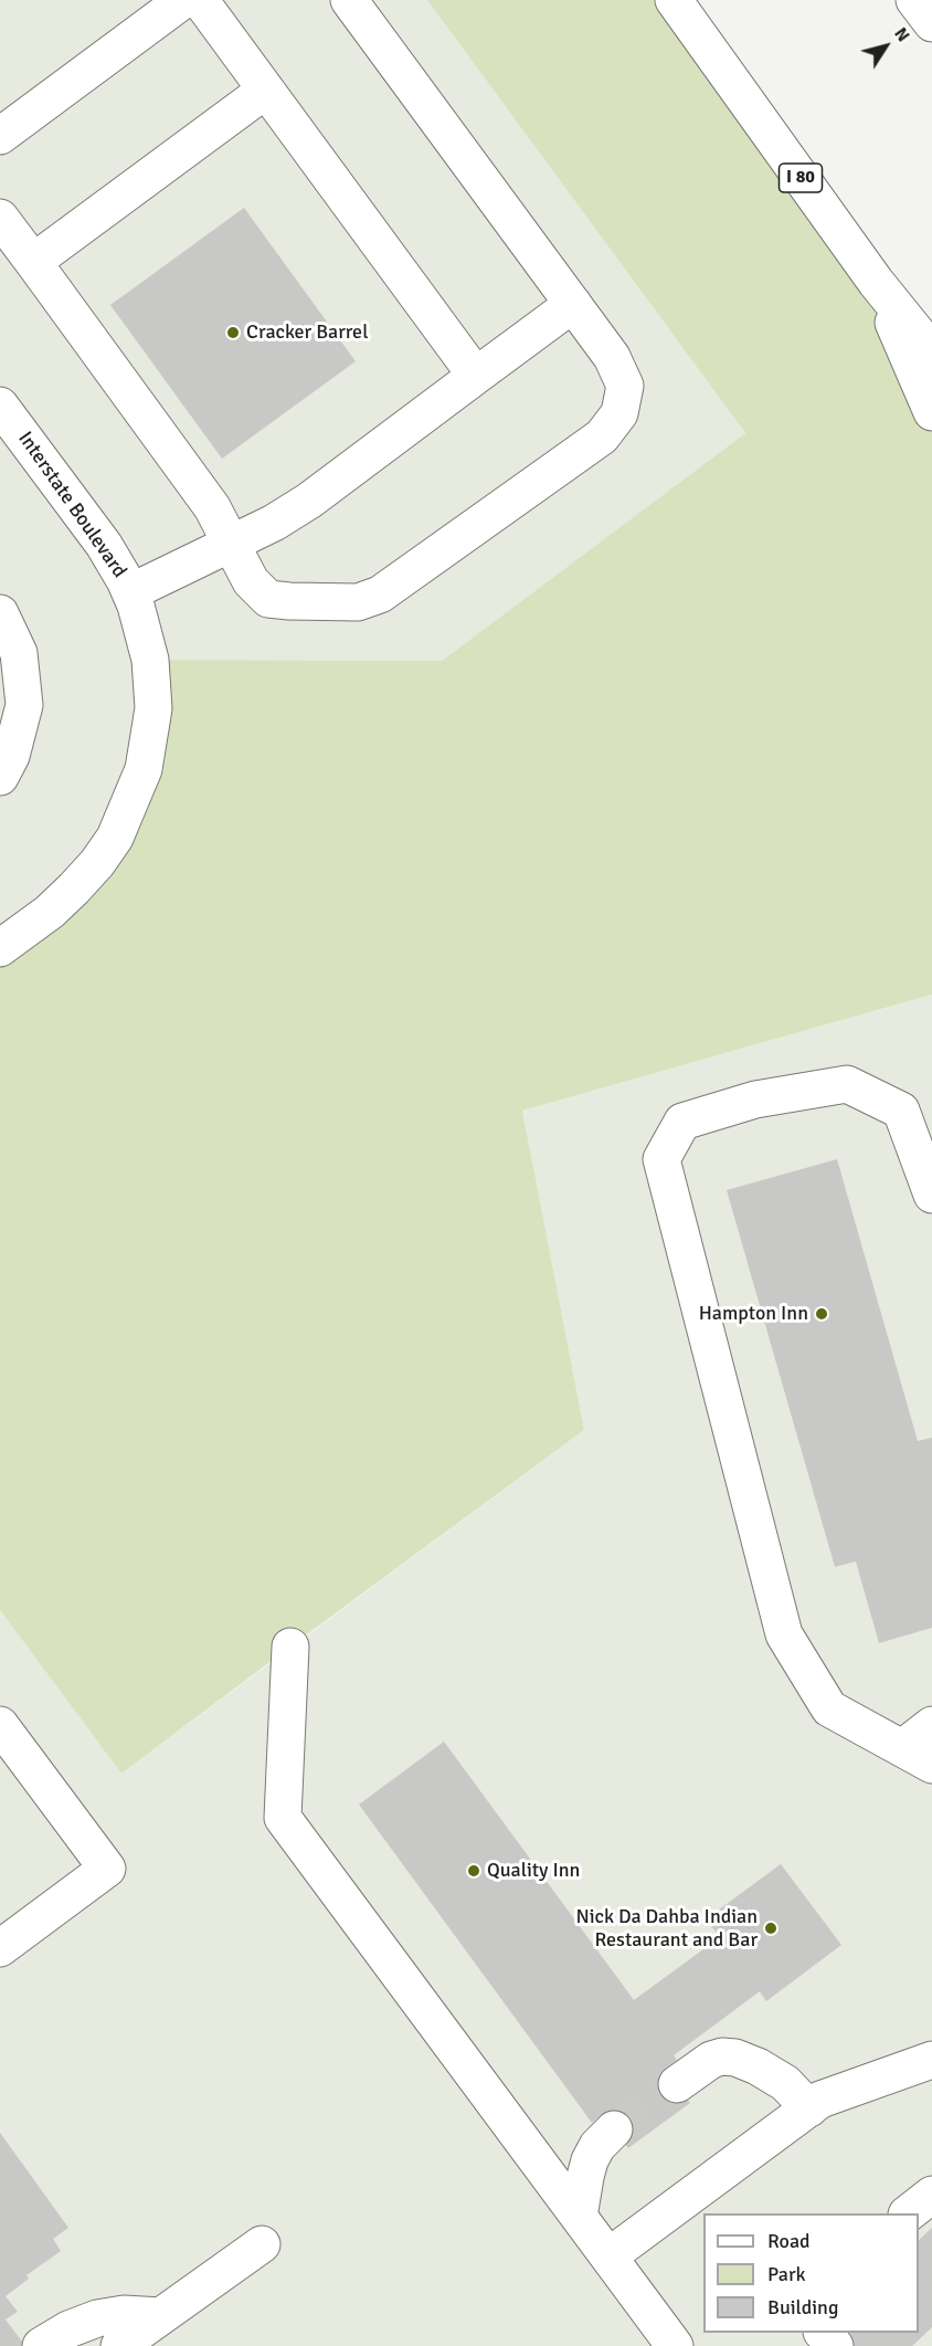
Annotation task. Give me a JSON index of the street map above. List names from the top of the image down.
{
  "streets": {
    "main road": ["I 80", "Interstate Boulevard"]
  },
  "places": [
    "Cracker Barrel",
    "Hampton Inn",
    "Quality Inn",
    "Nick Da Dahba Indian Restaurant and Bar"
  ],
  "legend": ["Road", "Park", "Building"],
  "north": "top right"
}
